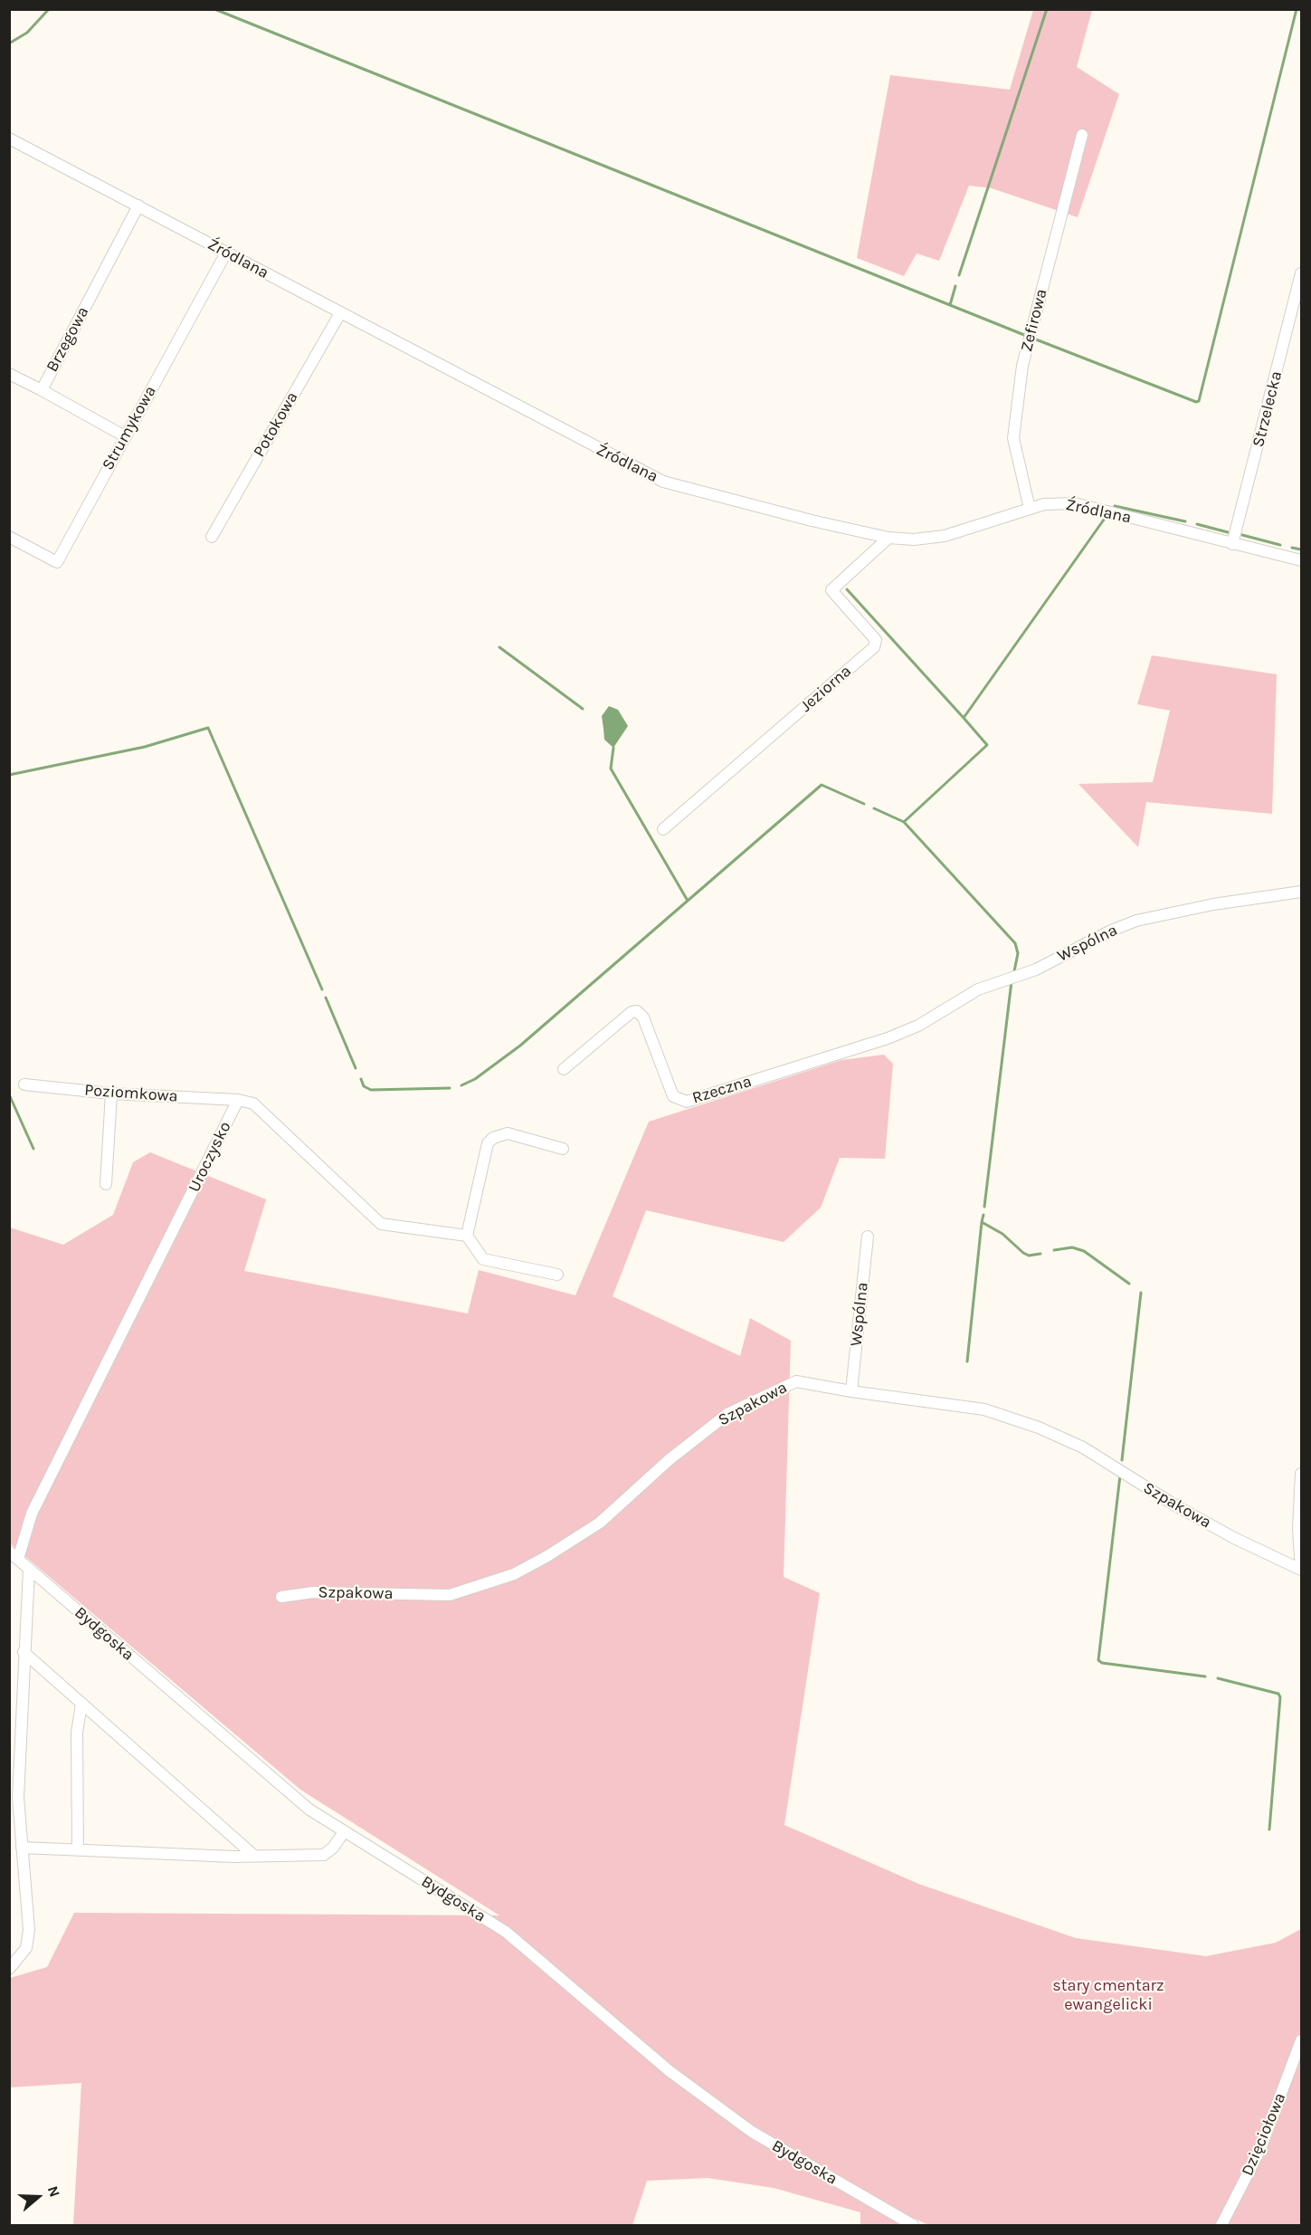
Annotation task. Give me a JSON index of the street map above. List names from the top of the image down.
{
  "streets": {
    "street": [
      "Źródlana",
      "Zefirowa",
      "Brzegowa",
      "Strzelecka",
      "Potokowa",
      "Strumykowa",
      "Jeziorna",
      "Wspólna",
      "Rzeczna",
      "Poziomkowa",
      "Uroczysko",
      "Szpakowa",
      "Bydgoska",
      "Dzięciołowa"
    ]
  },
  "crossings": [
    ["Źródlana", "Zefirowa"],
    ["Źródlana", "Brzegowa"],
    ["Źródlana", "Strzelecka"],
    ["Źródlana", "Potokowa"],
    ["Źródlana", "Strumykowa"],
    ["Źródlana", "Jeziorna"],
    ["Brzegowa", "Strumykowa"],
    ["Wspólna", "Rzeczna"],
    ["Wspólna", "Szpakowa"],
    ["Poziomkowa", "Uroczysko"],
    ["Uroczysko", "Bydgoska"]
  ],
  "parks": ["stary cmentarz ewangelicki"],
  "north": "right"
}
